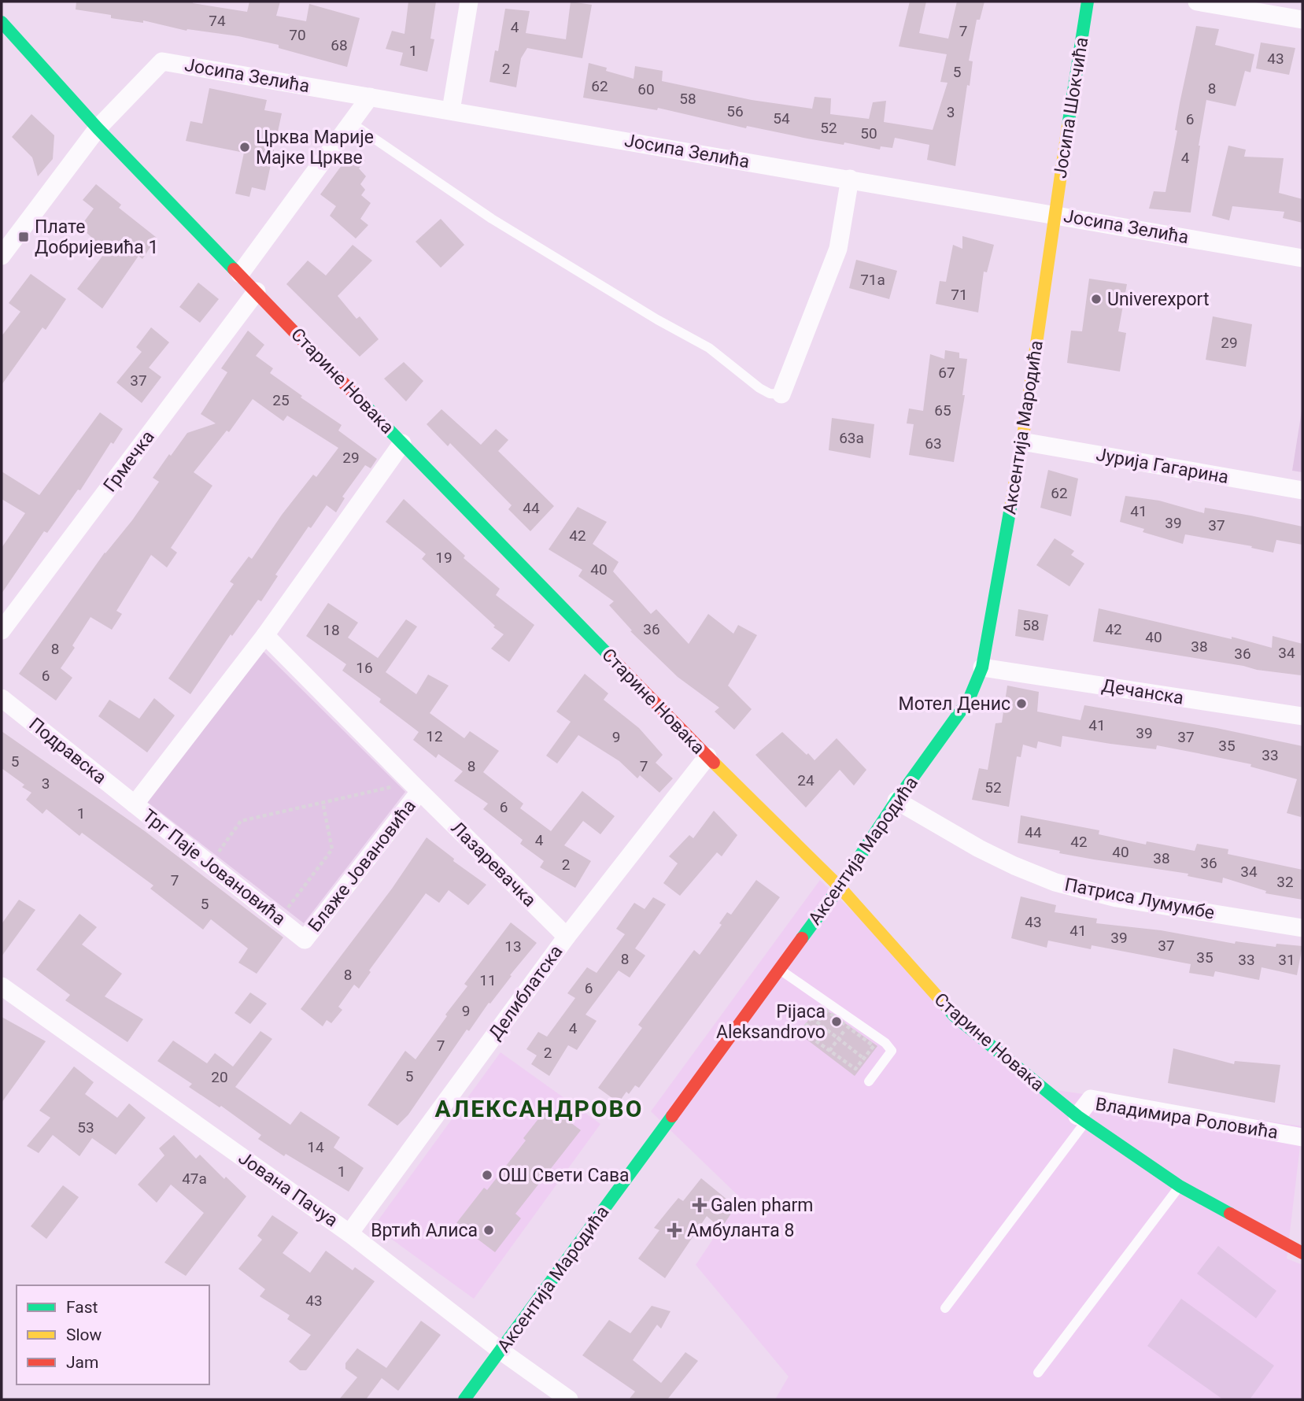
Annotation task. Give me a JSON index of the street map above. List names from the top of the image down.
{
  "streets": {
    "street": [
      "Јосипа Зелића",
      "Јосипа Шокчића",
      "Старине Новака",
      "Аксентија Мародића",
      "Грмечка",
      "Јурија Гагарина",
      "Дечанска",
      "Подравска",
      "Лазаревачка",
      "Блаже Јовановића",
      "Трг Паје Јовановића",
      "Патриса Лумумбе",
      "Делиблатска",
      "Владимира Роловића",
      "Јована Пачуа"
    ]
  },
  "crossings": [
    ["Јосипа Зелића", "Јосипа Шокчића"],
    ["Јосипа Зелића", "Старине Новака"],
    ["Јосипа Зелића", "Аксентија Мародића"],
    ["Јосипа Шокчића", "Аксентија Мародића"],
    ["Старине Новака", "Аксентија Мародића"],
    ["Старине Новака", "Грмечка"],
    ["Старине Новака", "Трг Паје Јовановића"],
    ["Старине Новака", "Делиблатска"],
    ["Старине Новака", "Владимира Роловића"],
    ["Аксентија Мародића", "Јурија Гагарина"],
    ["Аксентија Мародића", "Дечанска"],
    ["Аксентија Мародића", "Патриса Лумумбе"],
    ["Аксентија Мародића", "Јована Пачуа"],
    ["Подравска", "Трг Паје Јовановића"],
    ["Лазаревачка", "Блаже Јовановића"],
    ["Лазаревачка", "Делиблатска"],
    ["Блаже Јовановића", "Трг Паје Јовановића"],
    ["Делиблатска", "Јована Пачуа"]
  ],
  "districts": ["АЛЕКСАНДРОВО"],
  "places": {
    "other": [
      "Црква Марије Мајке Цркве",
      "Univerexport",
      "Мотел Денис",
      "Pijaca Aleksandrovo",
      "ОШ Свети Сава",
      "Вртић Алиса"
    ],
    "transit": ["Плате Добријевића 1"],
    "health": ["Galen pharm", "Амбуланта 8"]
  },
  "house_numbers": [
    "74",
    "4",
    "7",
    "70",
    "68",
    "1",
    "43",
    "2",
    "5",
    "62",
    "8",
    "60",
    "58",
    "56",
    "3",
    "54",
    "6",
    "52",
    "50",
    "4",
    "71a",
    "71",
    "29",
    "67",
    "37",
    "25",
    "65",
    "63a",
    "63",
    "29",
    "62",
    "44",
    "41",
    "39",
    "37",
    "42",
    "19",
    "40",
    "58",
    "36",
    "42",
    "18",
    "40",
    "38",
    "8",
    "34",
    "36",
    "16",
    "6",
    "41",
    "39",
    "12",
    "9",
    "37",
    "35",
    "33",
    "5",
    "8",
    "7",
    "24",
    "3",
    "52",
    "6",
    "1",
    "44",
    "4",
    "42",
    "40",
    "38",
    "36",
    "2",
    "34",
    "7",
    "32",
    "5",
    "43",
    "41",
    "39",
    "37",
    "13",
    "35",
    "8",
    "33",
    "31",
    "8",
    "11",
    "6",
    "9",
    "4",
    "7",
    "2",
    "5",
    "20",
    "53",
    "14",
    "1",
    "47a",
    "43"
  ],
  "legend": ["Fast", "Slow", "Jam"]
}
